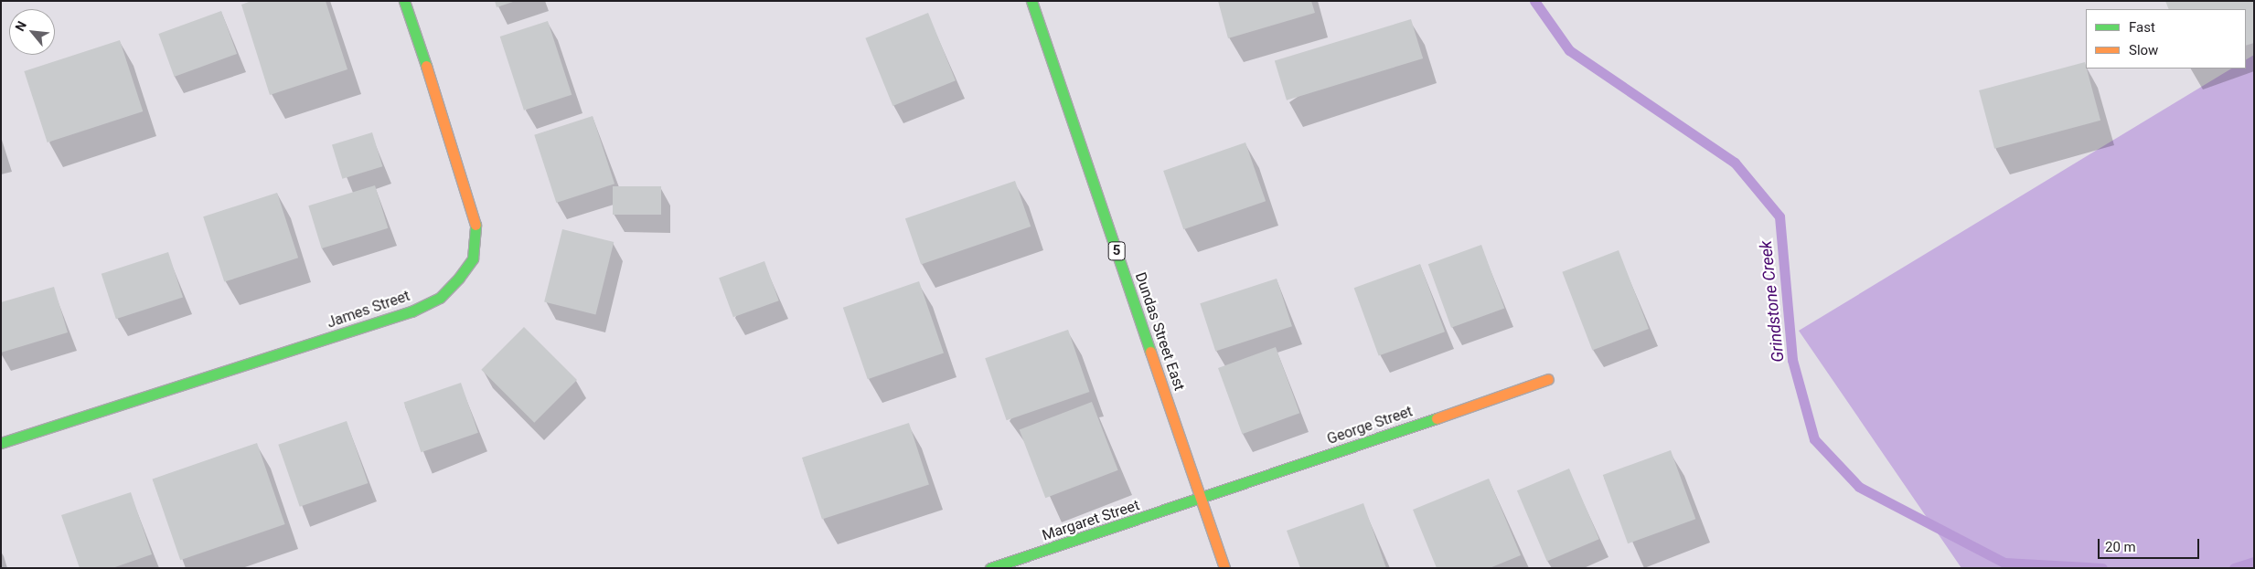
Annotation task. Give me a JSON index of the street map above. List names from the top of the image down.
{
  "streets": {
    "street": [
      "5",
      "James Street",
      "Dundas Street East",
      "George Street",
      "Margaret Street"
    ]
  },
  "crossings": [
    ["Dundas Street East", "George Street"],
    ["Dundas Street East", "Margaret Street"],
    ["George Street", "Margaret Street"]
  ],
  "water": ["Grindstone Creek"],
  "legend": ["Fast", "Slow"],
  "scale_bar": "20 m",
  "north": "top left"
}
